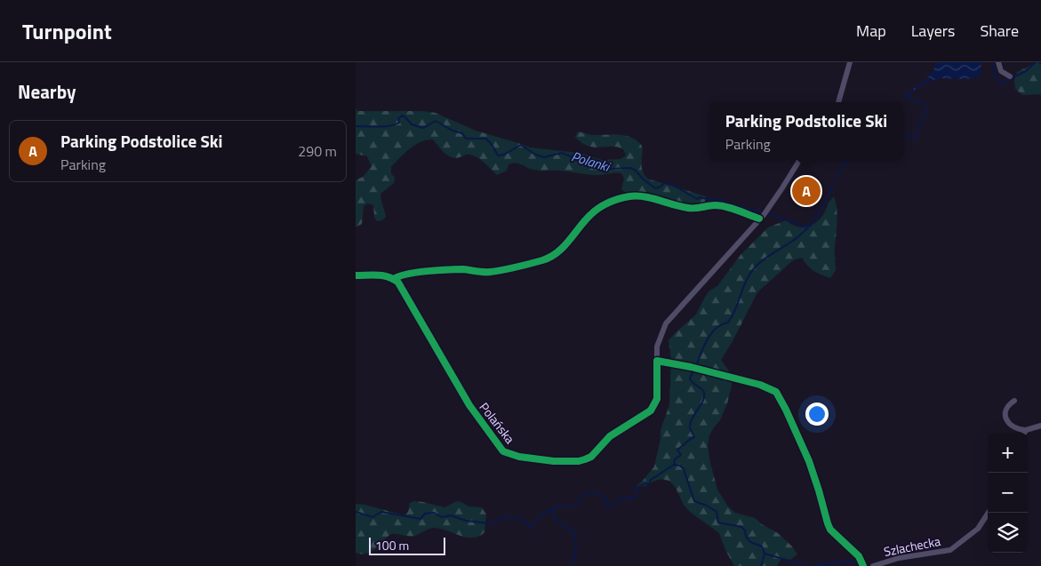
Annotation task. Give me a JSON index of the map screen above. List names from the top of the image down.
{
  "streets": {
    "street": ["Polańska", "Szlachecka"]
  },
  "water": ["Polanki"],
  "scale_bar": "100 m",
  "page": {
    "header": "Turnpoint",
    "nav": ["Map", "Layers", "Share"],
    "heading": "Nearby",
    "popup": ["Parking Podstolice Ski", "Parking"],
    "list": [
      {
        "mark": "A",
        "name": "Parking Podstolice Ski",
        "note": "Parking",
        "value": "290 m"
      }
    ],
    "pins": "A",
    "map_buttons": ["+", "−"],
    "scale": "100 m"
  }
}
